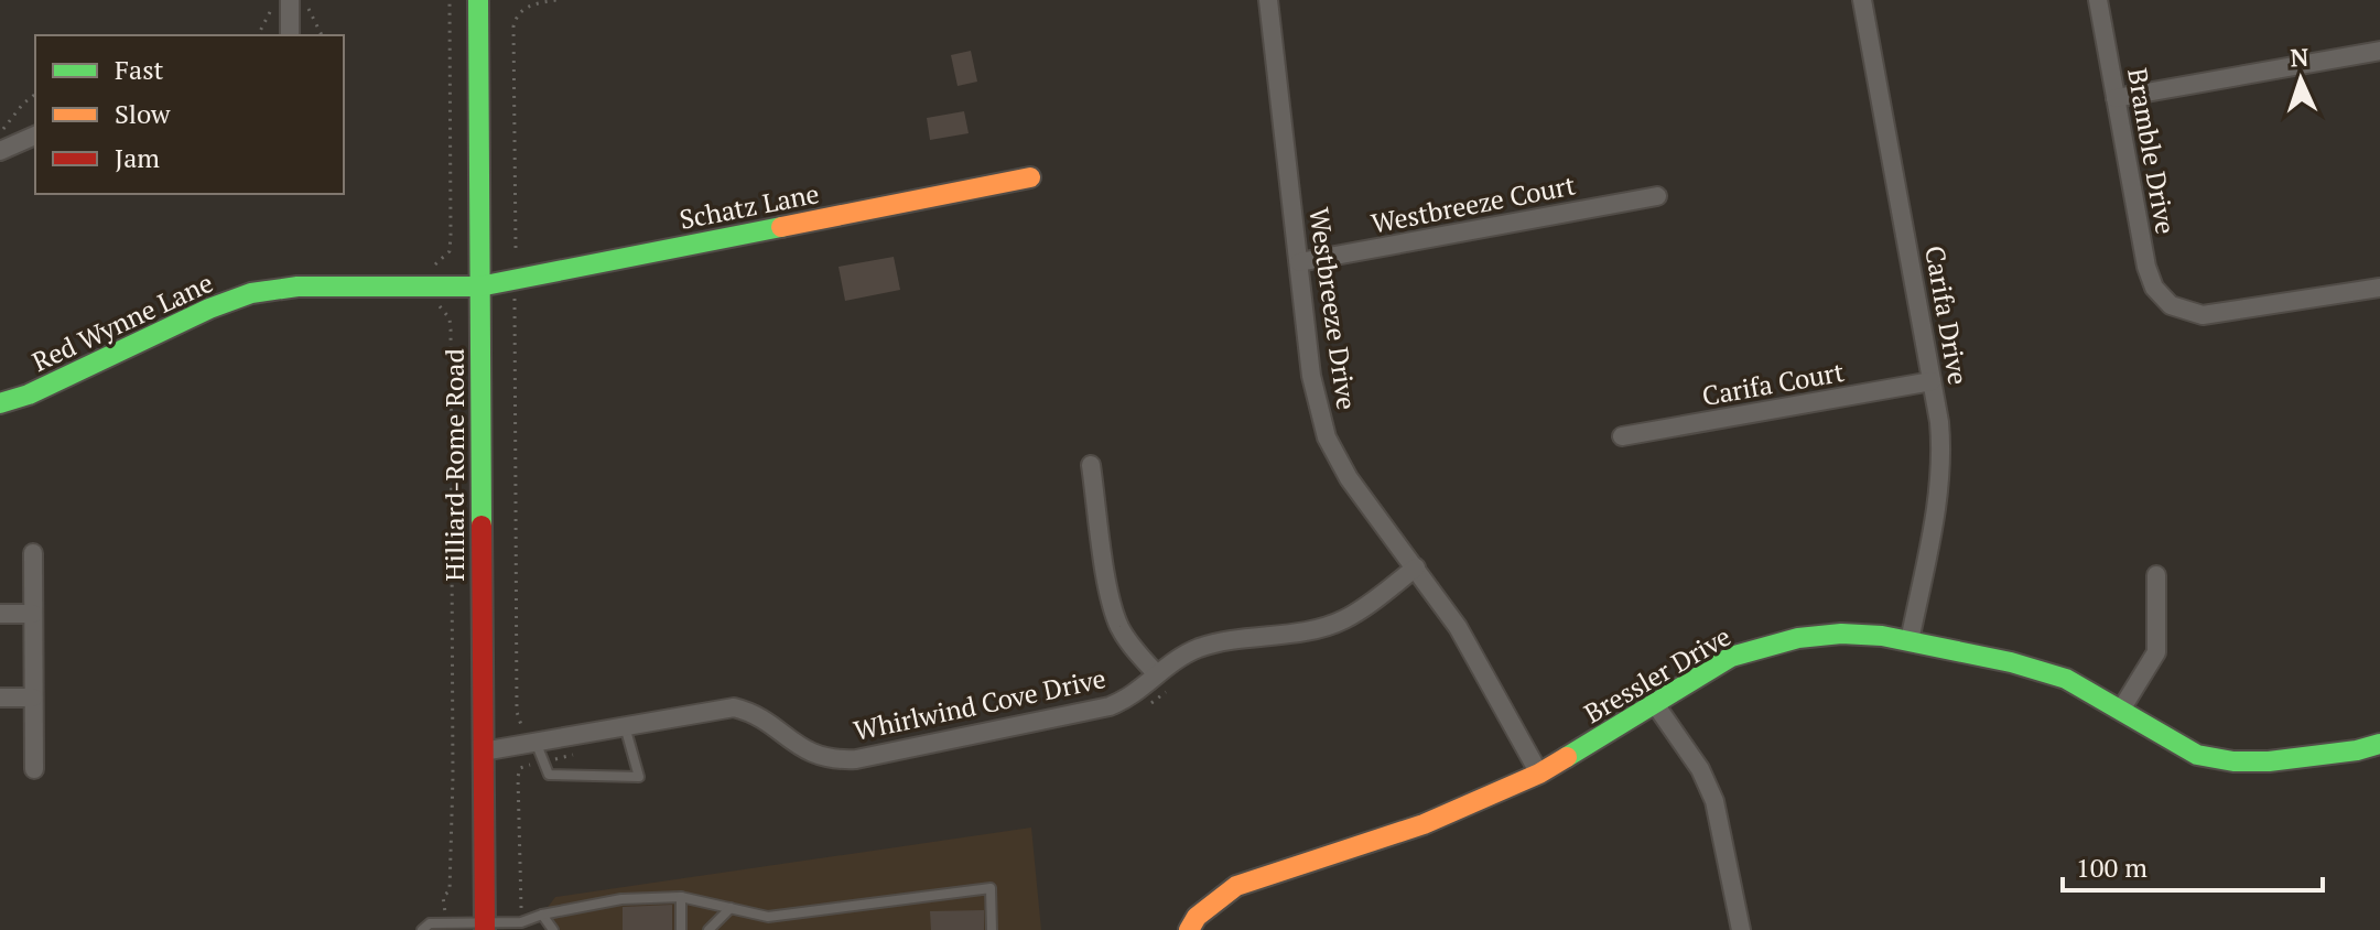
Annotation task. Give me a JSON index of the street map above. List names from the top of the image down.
{
  "streets": {
    "street": [
      "Bramble Drive",
      "Westbreeze Court",
      "Schatz Lane",
      "Westbreeze Drive",
      "Carifa Drive",
      "Red Wynne Lane",
      "Carifa Court",
      "Hilliard-Rome Road",
      "Bressler Drive",
      "Whirlwind Cove Drive"
    ]
  },
  "crossings": [
    ["Westbreeze Court", "Westbreeze Drive"],
    ["Schatz Lane", "Red Wynne Lane"],
    ["Schatz Lane", "Hilliard-Rome Road"],
    ["Westbreeze Drive", "Bressler Drive"],
    ["Westbreeze Drive", "Whirlwind Cove Drive"],
    ["Carifa Drive", "Carifa Court"],
    ["Carifa Drive", "Bressler Drive"],
    ["Red Wynne Lane", "Hilliard-Rome Road"],
    ["Hilliard-Rome Road", "Whirlwind Cove Drive"]
  ],
  "legend": ["Fast", "Slow", "Jam"],
  "scale_bar": "100 m",
  "north": "top"
}
